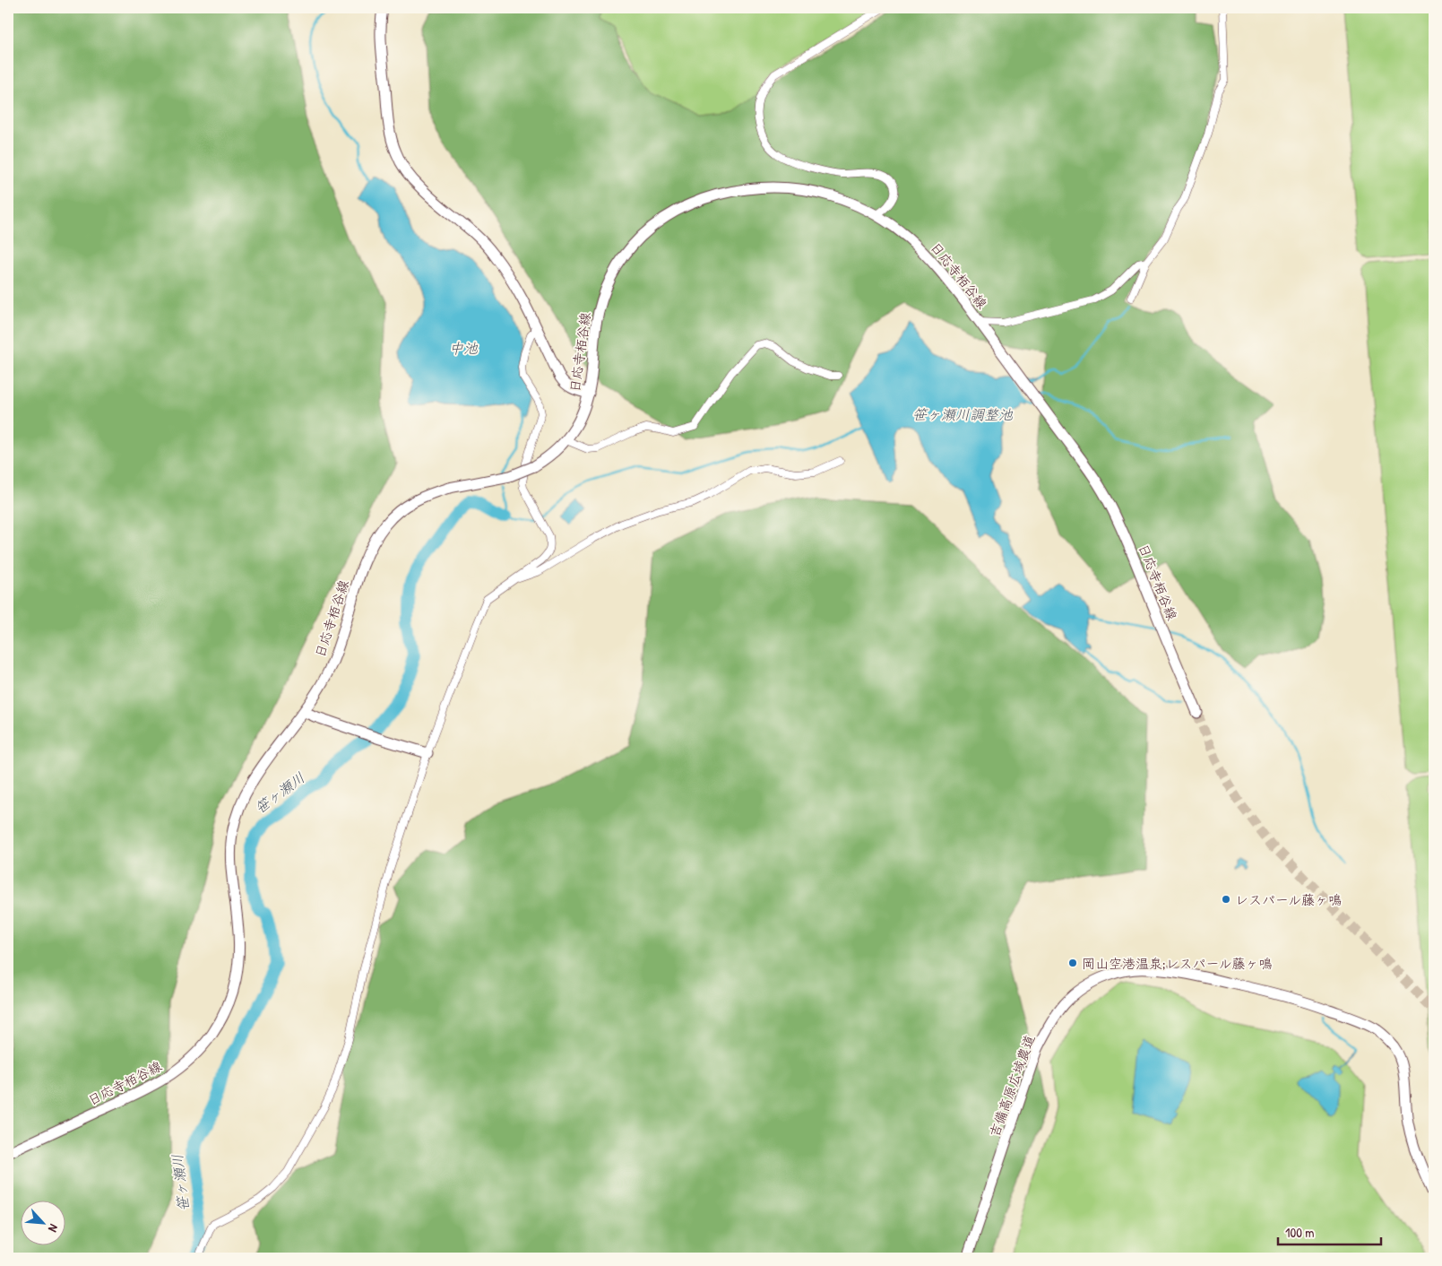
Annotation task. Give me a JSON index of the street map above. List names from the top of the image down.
{
  "streets": {
    "main road": ["日応寺栢谷線", "吉備高原広域農道"]
  },
  "water": ["中池", "笹ヶ瀬川調整池", "笹ヶ瀬川"],
  "places": ["レスパール藤ヶ鳴", "岡山空港温泉;レスパール藤ヶ鳴"],
  "scale_bar": "100 m",
  "north": "bottom right"
}
